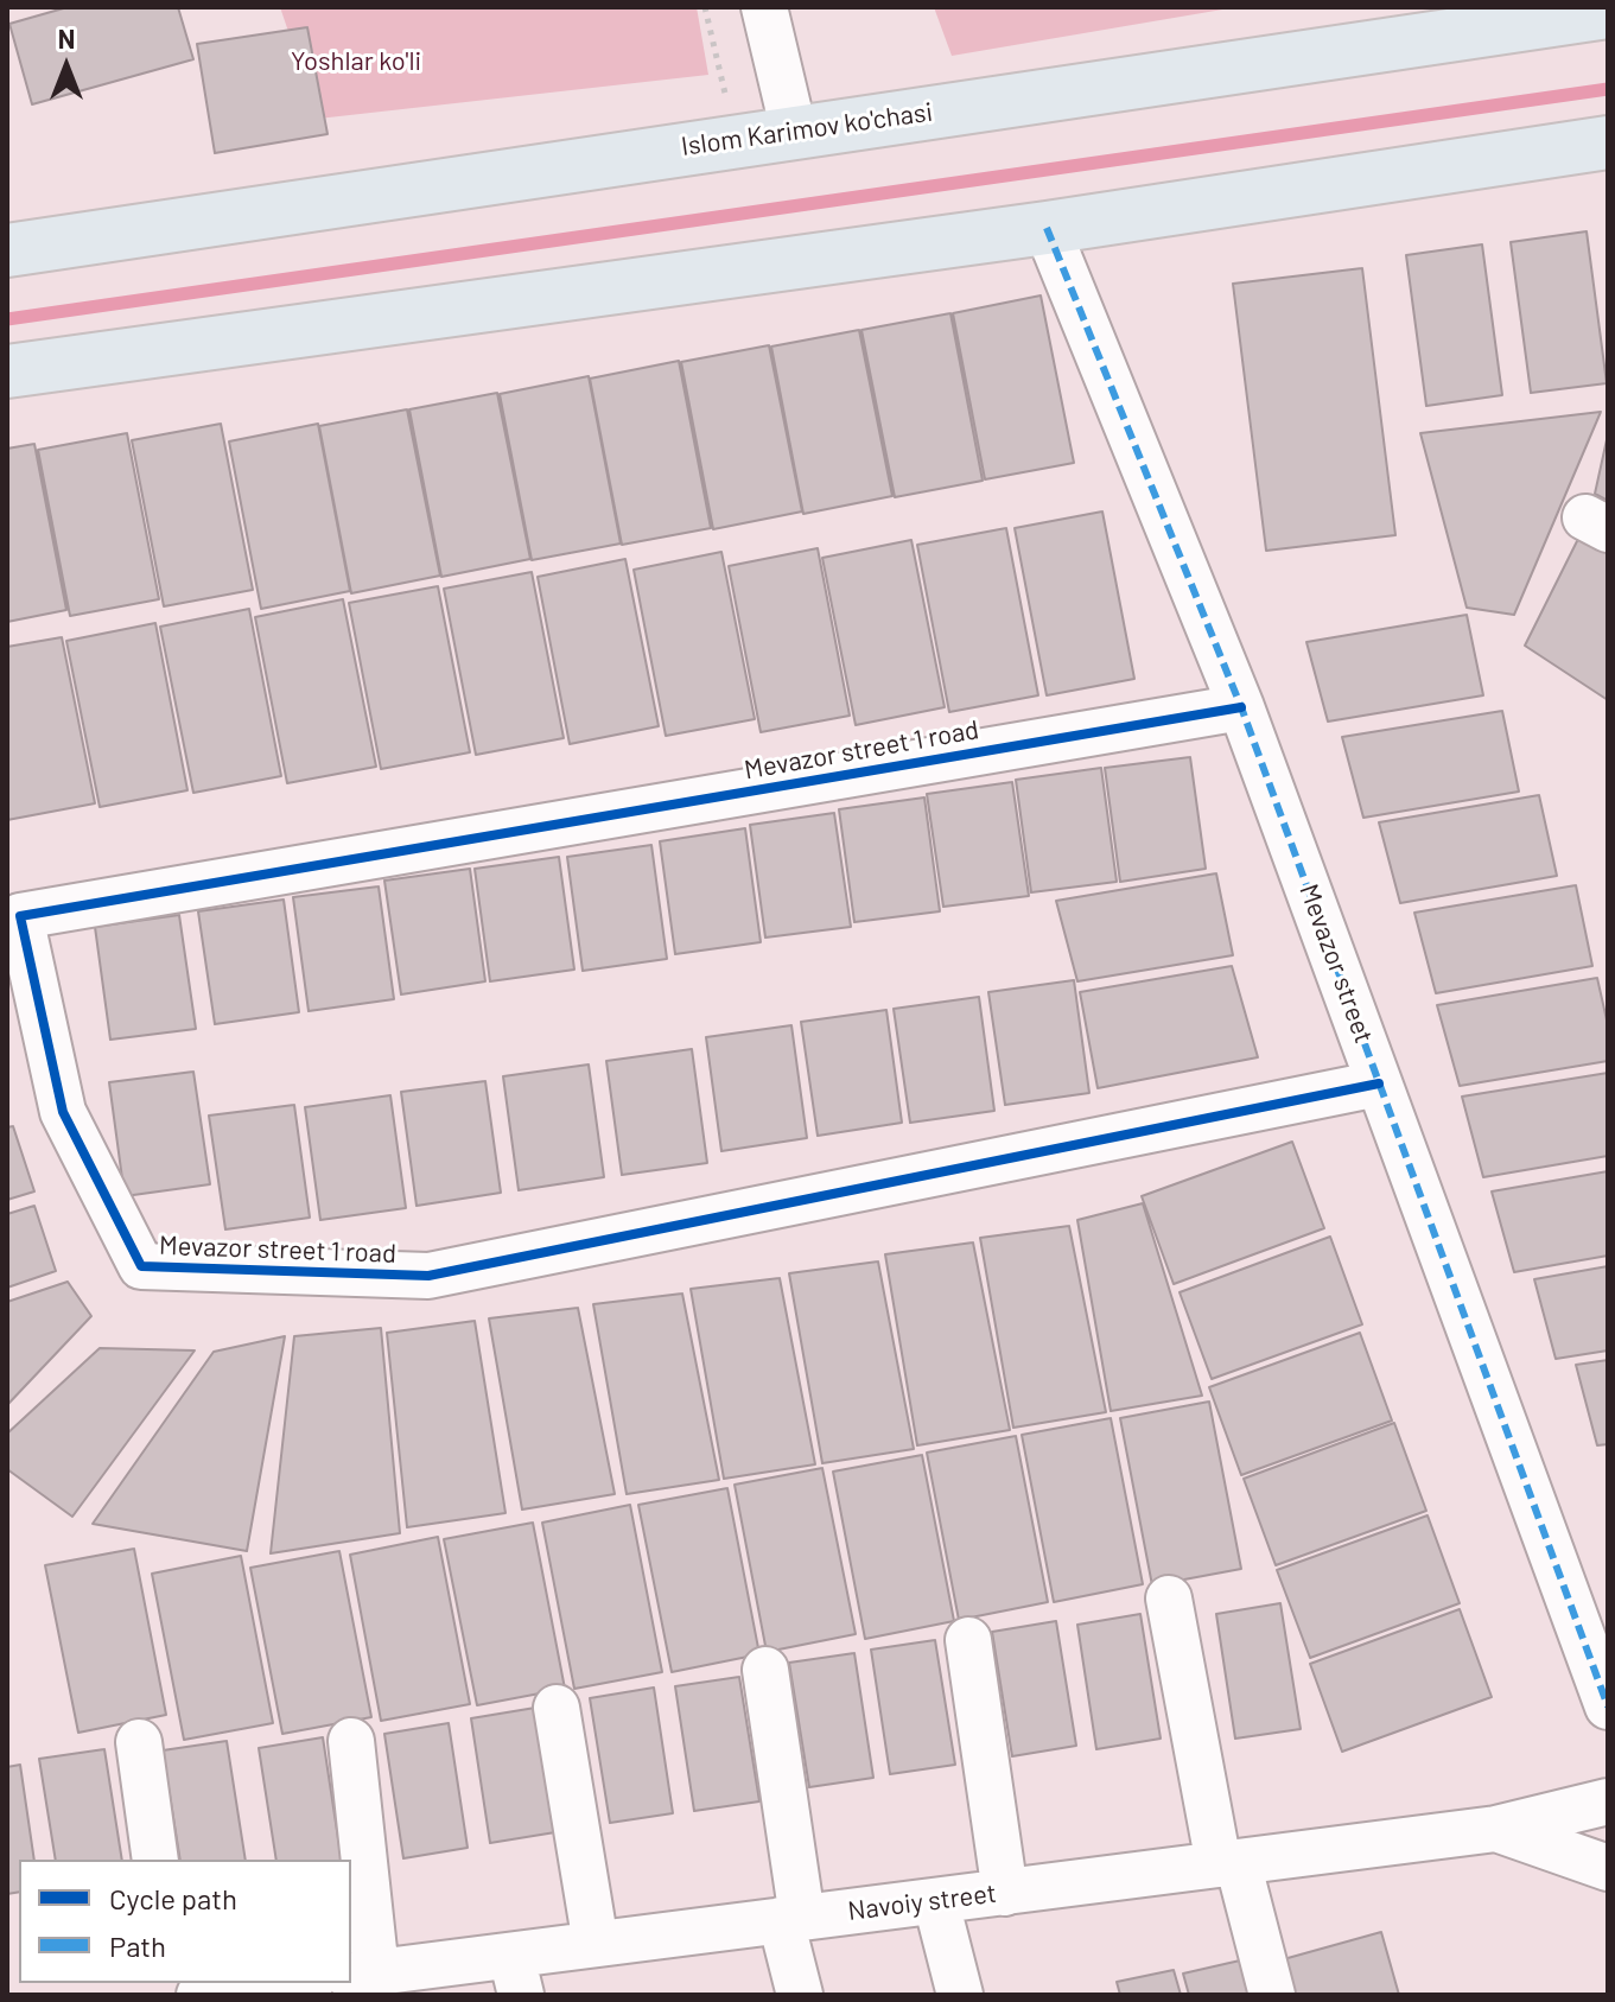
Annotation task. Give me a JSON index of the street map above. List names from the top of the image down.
{
  "streets": {
    "main road": ["Islom Karimov ko'chasi"],
    "street": ["Mevazor street 1 road", "Mevazor street", "Navoiy street"]
  },
  "crossings": [
    ["Mevazor street 1 road", "Mevazor street"]
  ],
  "parks": ["Yoshlar ko'li"],
  "legend": ["Cycle path", "Path"],
  "north": "top"
}
